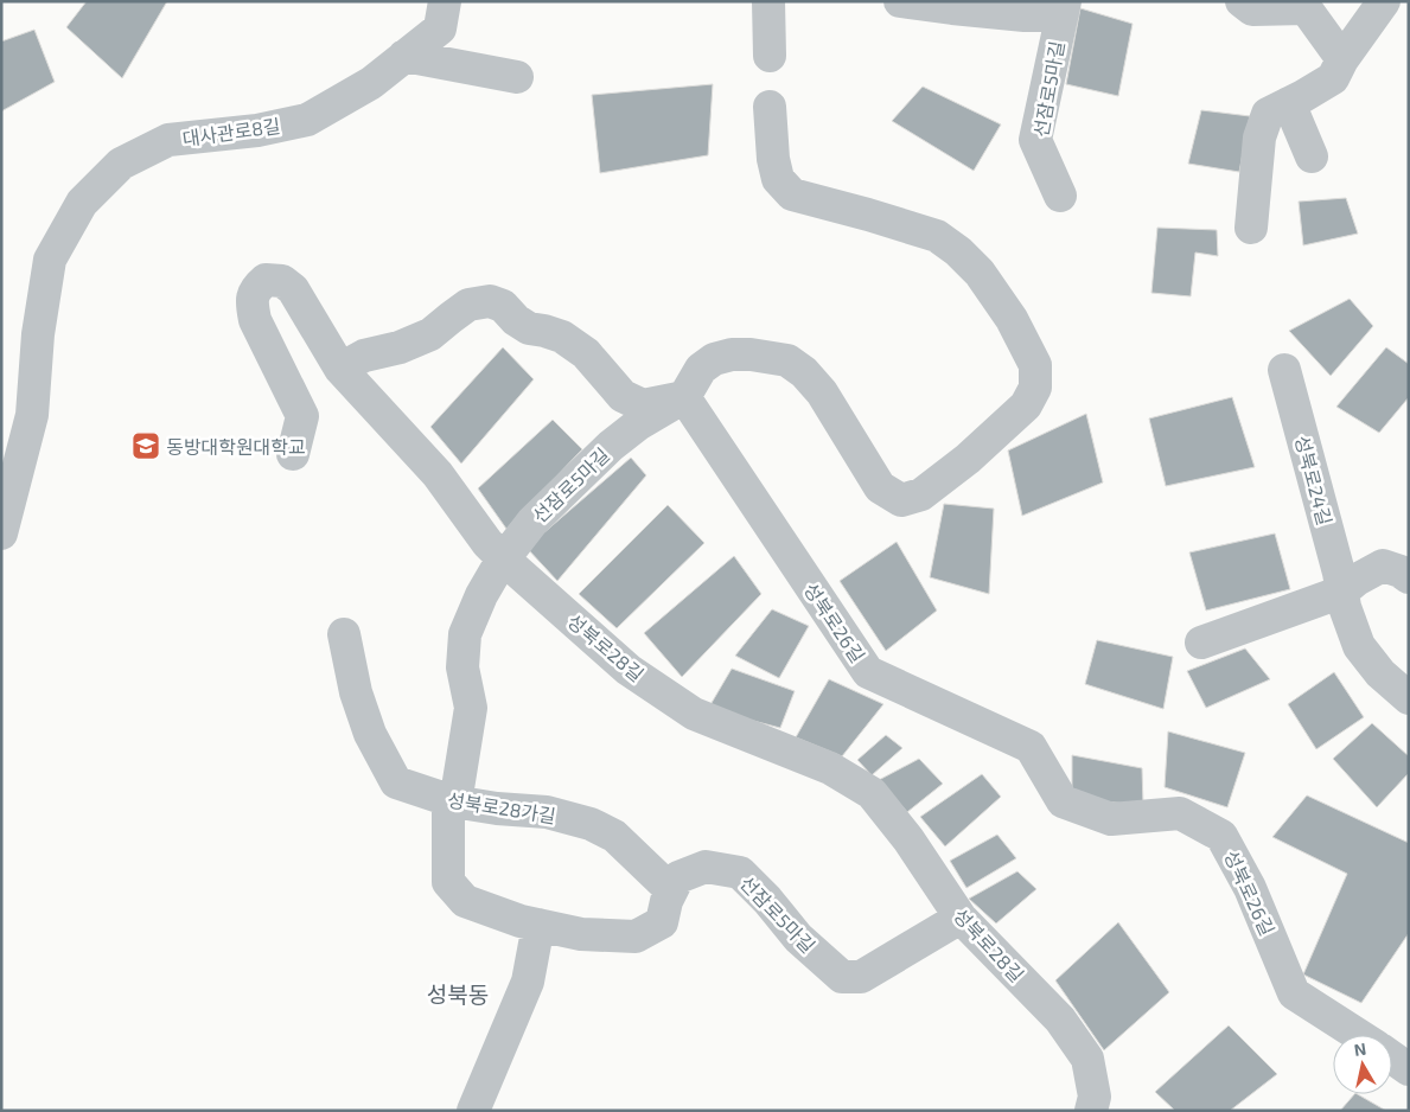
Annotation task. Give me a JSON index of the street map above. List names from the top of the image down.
{
  "streets": {
    "street": [
      "선잠로5마길",
      "대사관로8길",
      "성북로24길",
      "성북로26길",
      "성북로28길",
      "성북로28가길"
    ]
  },
  "crossings": [
    ["선잠로5마길", "성북로26길"],
    ["선잠로5마길", "성북로28길"],
    ["선잠로5마길", "성북로28가길"]
  ],
  "districts": ["성북동"],
  "places": {
    "school or university": ["동방대학원대학교"]
  },
  "north": "top"
}
